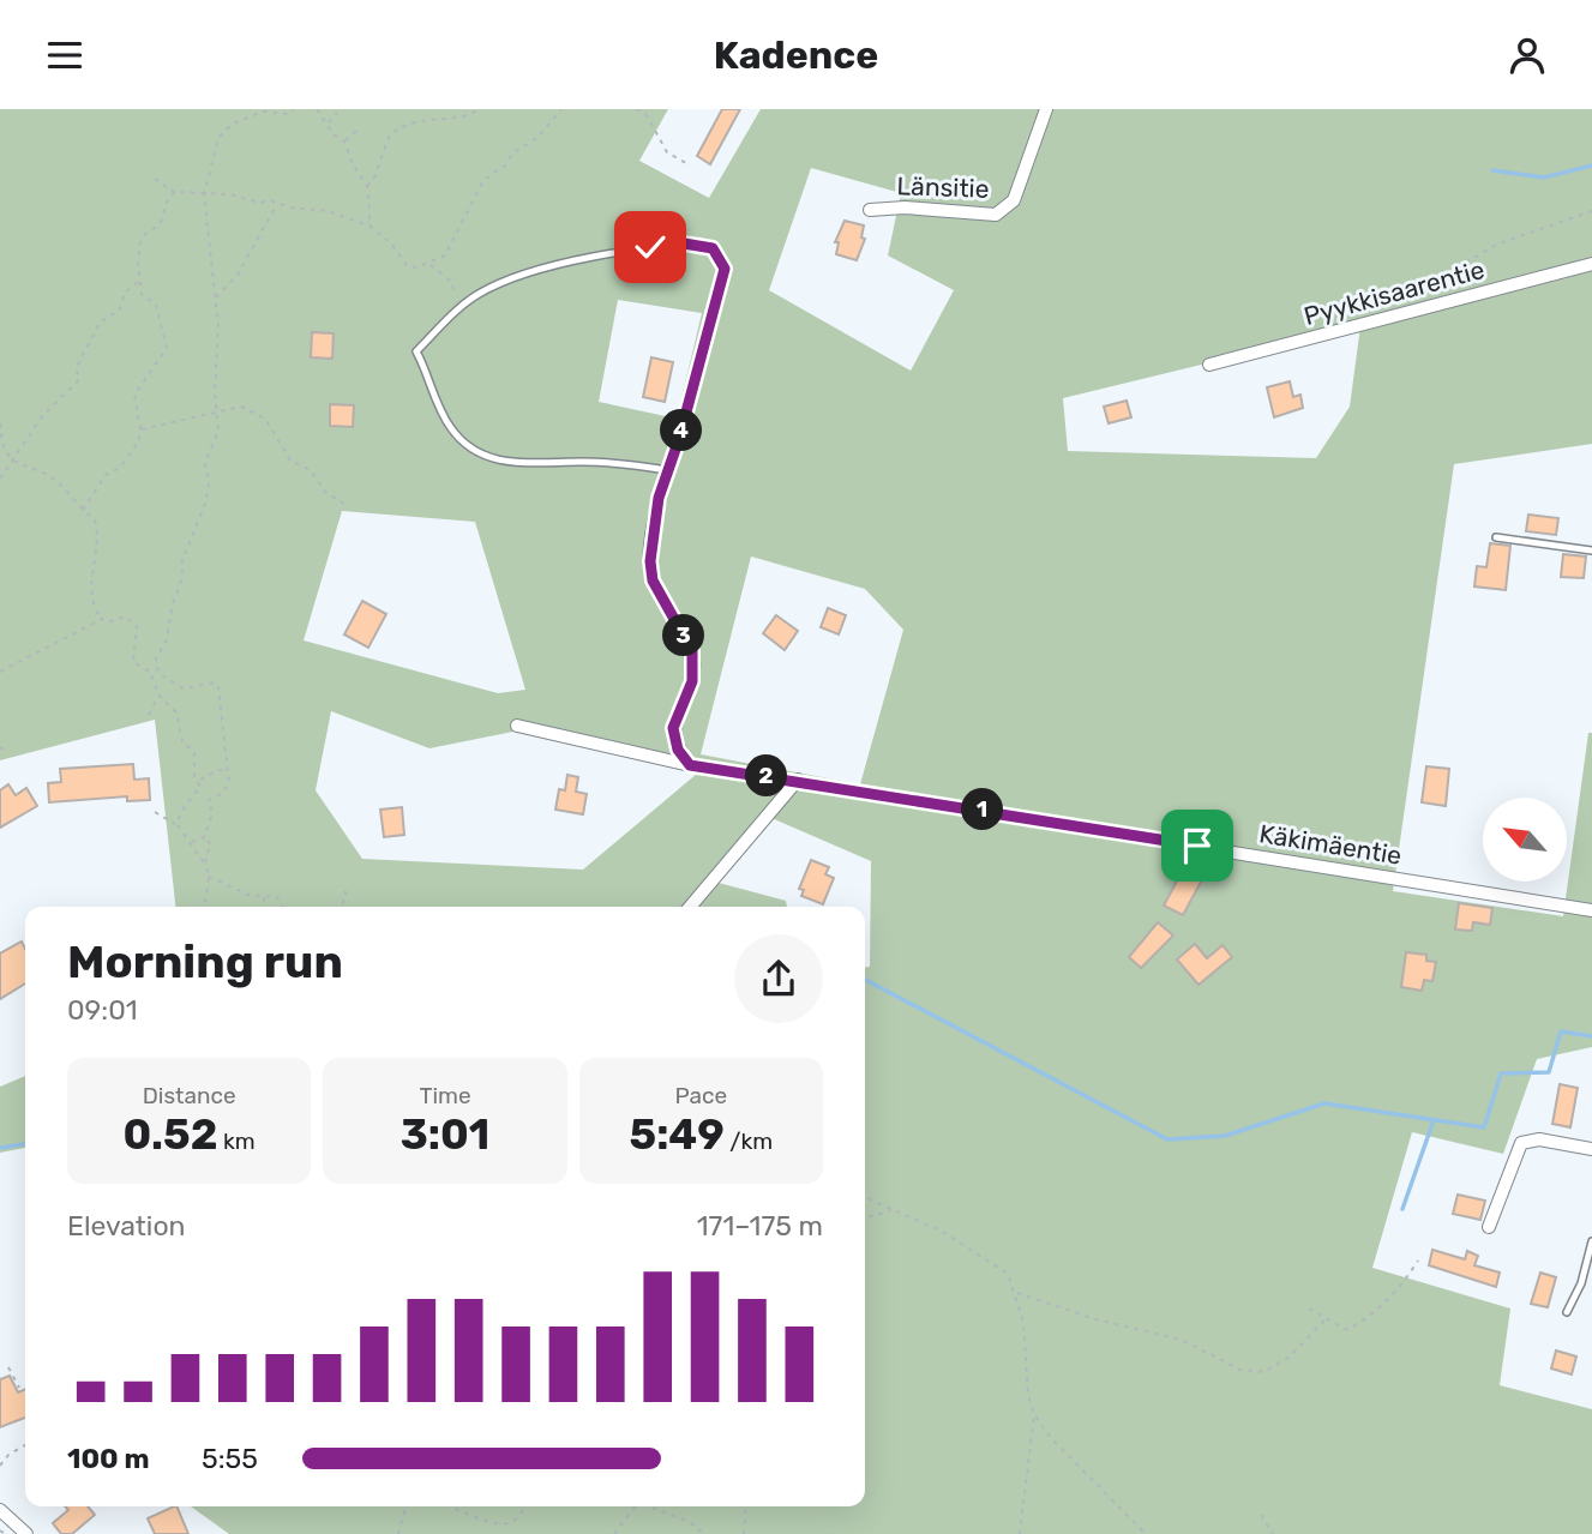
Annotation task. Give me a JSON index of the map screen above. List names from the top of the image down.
{
  "streets": {
    "street": ["Länsitie", "Pyykkisaarentie", "Käkimäentie"]
  },
  "north": "top left",
  "page": {
    "header": "Kadence",
    "pins": [
      "4",
      "3",
      "2",
      "1"
    ],
    "heading": ["Morning run", "09:01"],
    "stats": [
      ["Distance", "0.52 km"],
      ["Time", "3:01"],
      ["Pace", "5:49 /km"]
    ],
    "chart": ["Elevation", "171–175 m"],
    "list": [
      {
        "name": "100 m",
        "note": "5:55"
      }
    ]
  }
}
